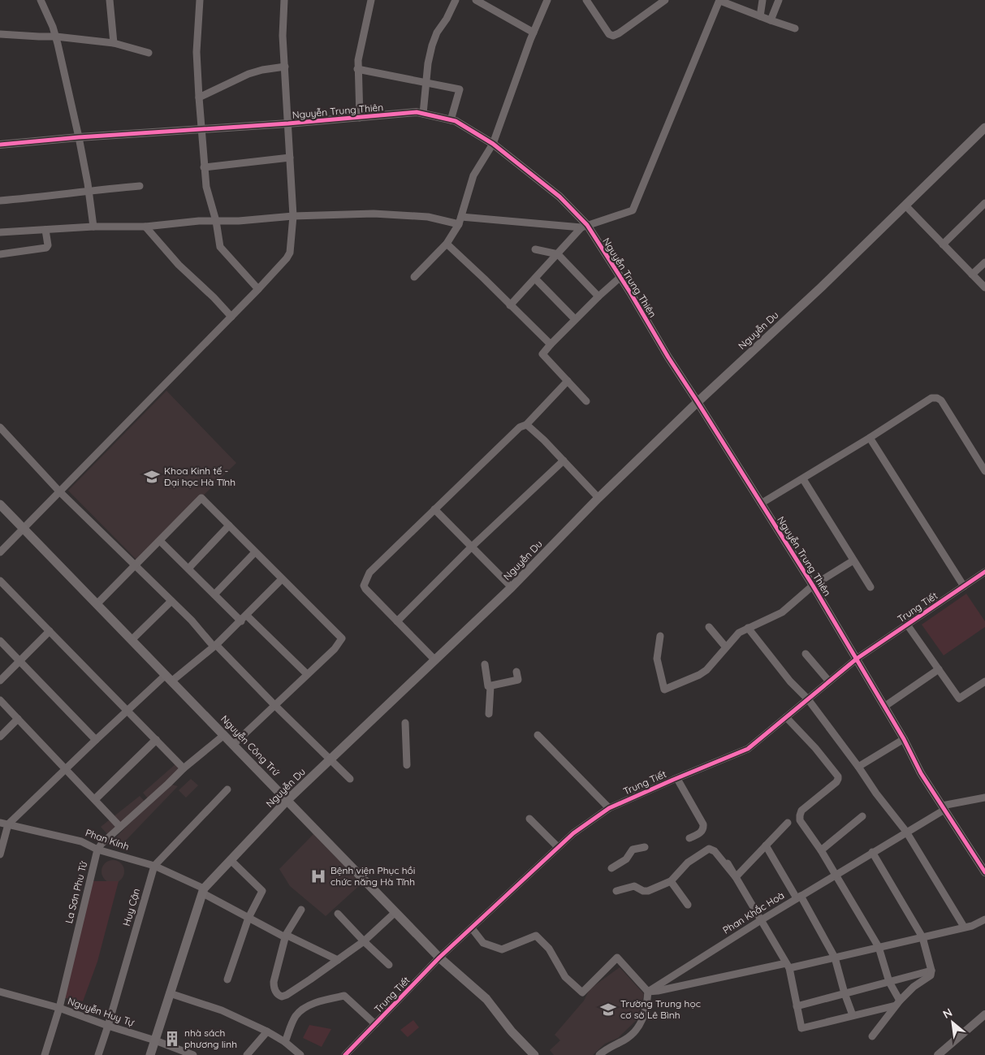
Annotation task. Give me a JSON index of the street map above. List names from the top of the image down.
{
  "streets": {
    "main road": ["Nguyễn Du", "Nguyễn Công Trứ"],
    "street": [
      "Nguyễn Trung Thiên",
      "Trung Tiết",
      "Phan Kính",
      "La Sơn Phu Tử",
      "Huy Cận",
      "Phan Khắc Hoà",
      "Nguyễn Huy Tự"
    ]
  },
  "crossings": [
    ["Nguyễn Trung Thiên", "Nguyễn Du"],
    ["Nguyễn Trung Thiên", "Trung Tiết"],
    ["Nguyễn Trung Thiên", "Phan Khắc Hoà"],
    ["Nguyễn Du", "Nguyễn Công Trứ"],
    ["Nguyễn Du", "Phan Kính"],
    ["Nguyễn Du", "Nguyễn Huy Tự"],
    ["Trung Tiết", "Nguyễn Công Trứ"],
    ["Phan Kính", "La Sơn Phu Tử"],
    ["Phan Kính", "Huy Cận"],
    ["La Sơn Phu Tử", "Nguyễn Huy Tự"],
    ["Huy Cận", "Nguyễn Huy Tự"]
  ],
  "places": {
    "school or university": ["Khoa Kinh tế - Đại học Hà Tĩnh", "Trường Trung học cơ sở Lê Bình"],
    "hospital": ["Bệnh viện Phục hồi chức năng Hà Tĩnh"],
    "building": ["nhà sách phương linh"]
  },
  "north": "top left"
}
